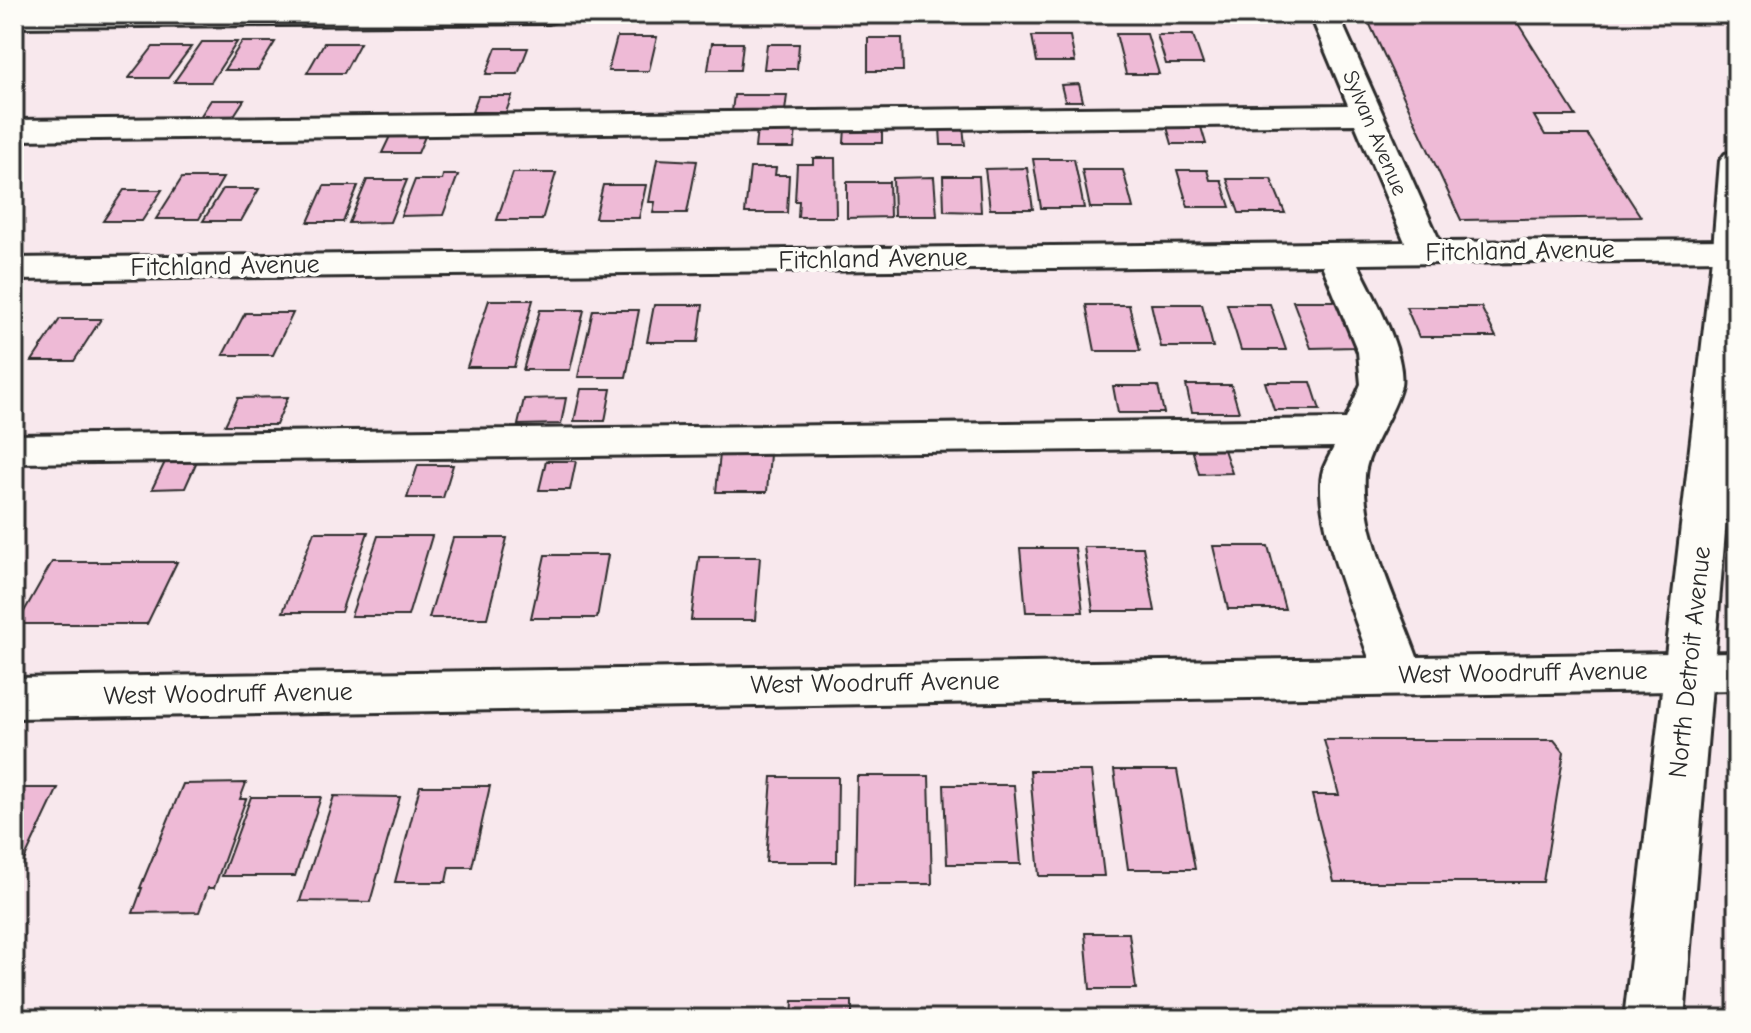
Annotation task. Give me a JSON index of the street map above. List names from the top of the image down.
{
  "streets": {
    "street": [
      "Sylvan Avenue",
      "Fitchland Avenue",
      "North Detroit Avenue",
      "West Woodruff Avenue"
    ]
  },
  "crossings": [
    ["Sylvan Avenue", "Fitchland Avenue"],
    ["Fitchland Avenue", "North Detroit Avenue"],
    ["North Detroit Avenue", "West Woodruff Avenue"]
  ]
}
